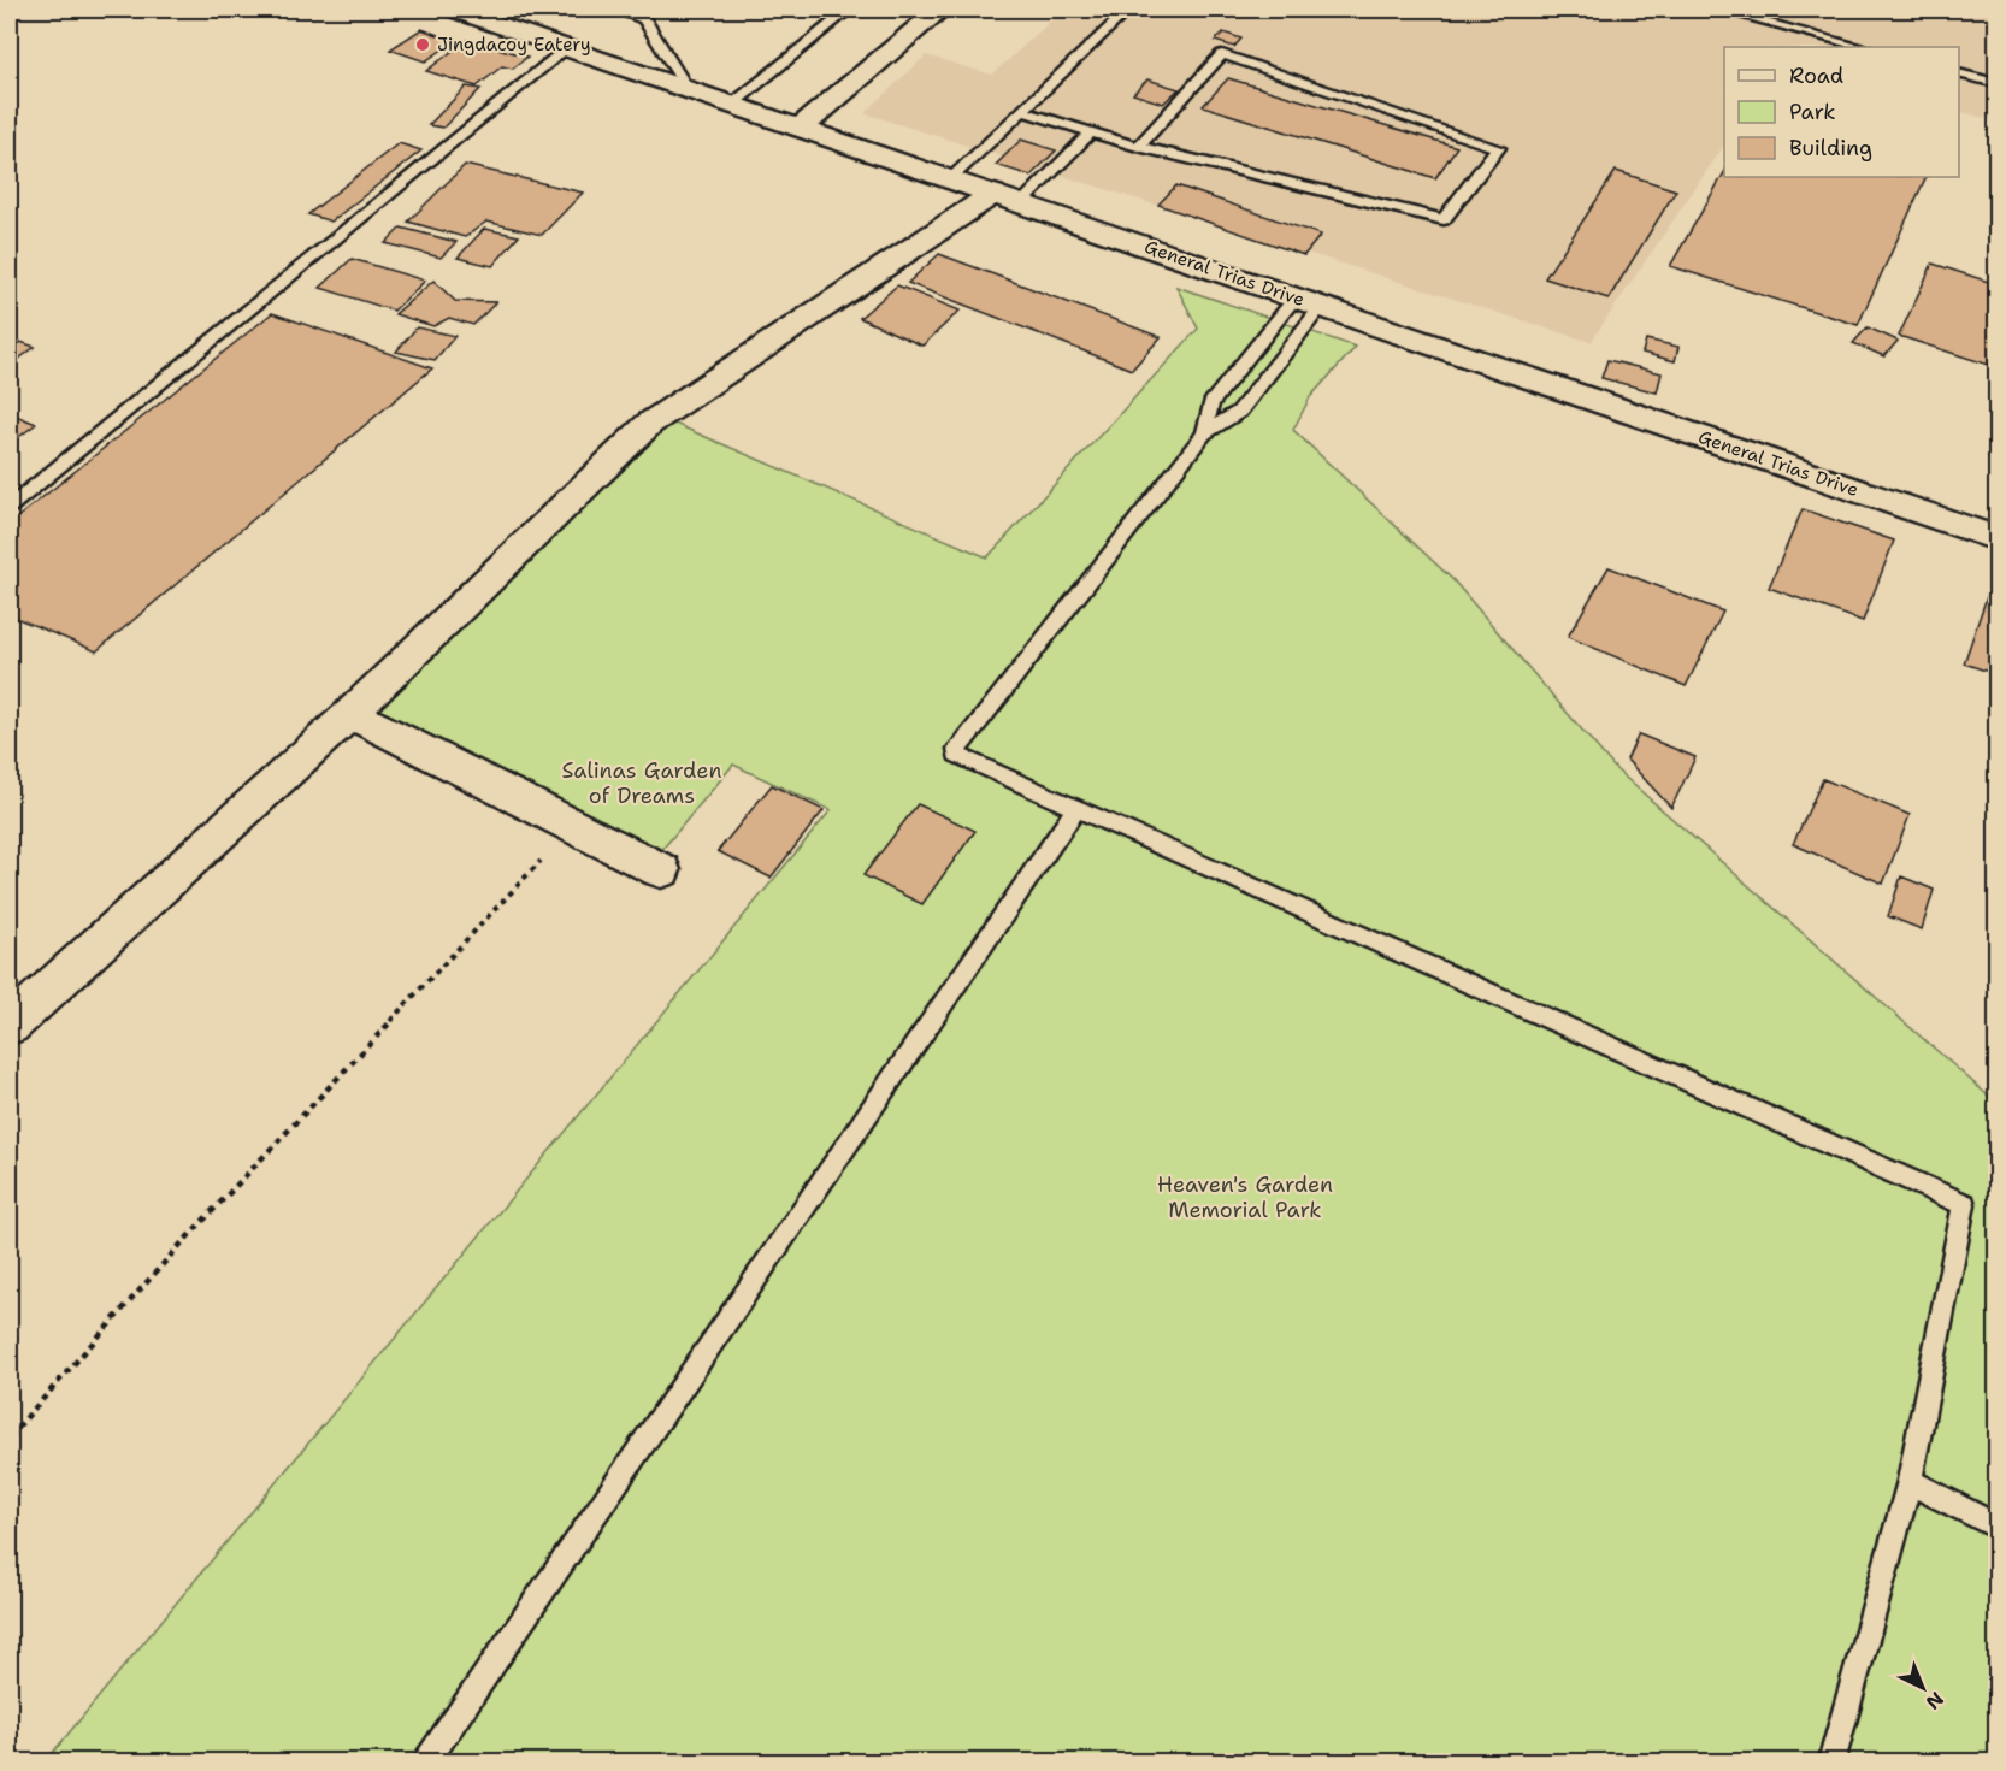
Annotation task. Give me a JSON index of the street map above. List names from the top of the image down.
{
  "streets": {
    "street": ["General Trias Drive"]
  },
  "parks": ["Salinas Garden of Dreams", "Heaven's Garden Memorial Park"],
  "places": ["Jingdacoy Eatery"],
  "legend": ["Road", "Park", "Building"],
  "north": "bottom right"
}
